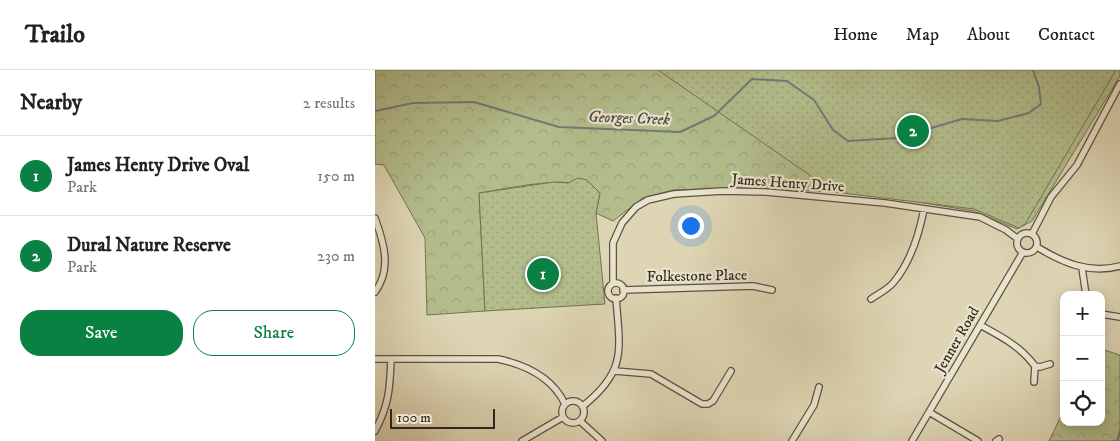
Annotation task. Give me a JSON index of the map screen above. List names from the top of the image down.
{
  "streets": {
    "street": ["James Henty Drive", "Folkestone Place", "Jenner Road"]
  },
  "crossings": [
    ["James Henty Drive", "Folkestone Place"],
    ["James Henty Drive", "Jenner Road"]
  ],
  "water": ["Georges Creek"],
  "scale_bar": "100 m",
  "page": {
    "header": "Trailo",
    "nav": [
      "Home",
      "Map",
      "About",
      "Contact"
    ],
    "heading": ["Nearby", "2 results"],
    "pins": ["2", "1"],
    "list": [
      {
        "mark": "1",
        "name": "James Henty Drive Oval",
        "note": "Park",
        "value": "150 m"
      },
      {
        "mark": "2",
        "name": "Dural Nature Reserve",
        "note": "Park",
        "value": "230 m"
      }
    ],
    "map_buttons": ["+", "−"],
    "buttons": ["Save", "Share"],
    "scale": "100 m"
  }
}
